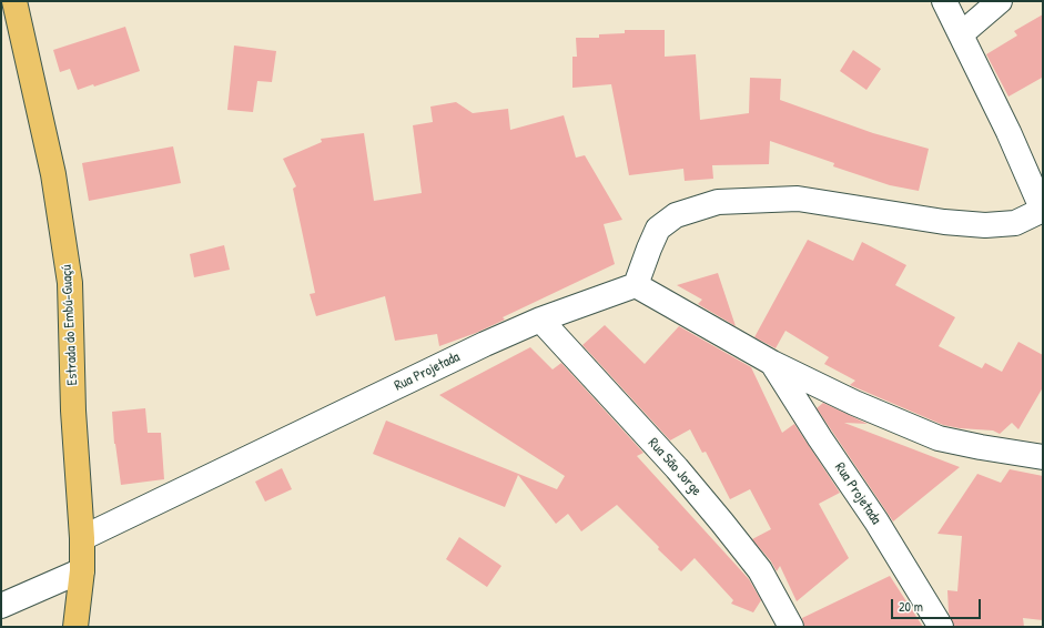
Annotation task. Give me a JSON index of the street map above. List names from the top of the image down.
{
  "streets": {
    "main road": ["Estrada do Embú-Guaçú"],
    "street": ["Rua Projetada", "Rua São Jorge"]
  },
  "crossings": [
    ["Estrada do Embú-Guaçú", "Rua Projetada"],
    ["Rua Projetada", "Rua São Jorge"]
  ],
  "scale_bar": "20 m"
}
